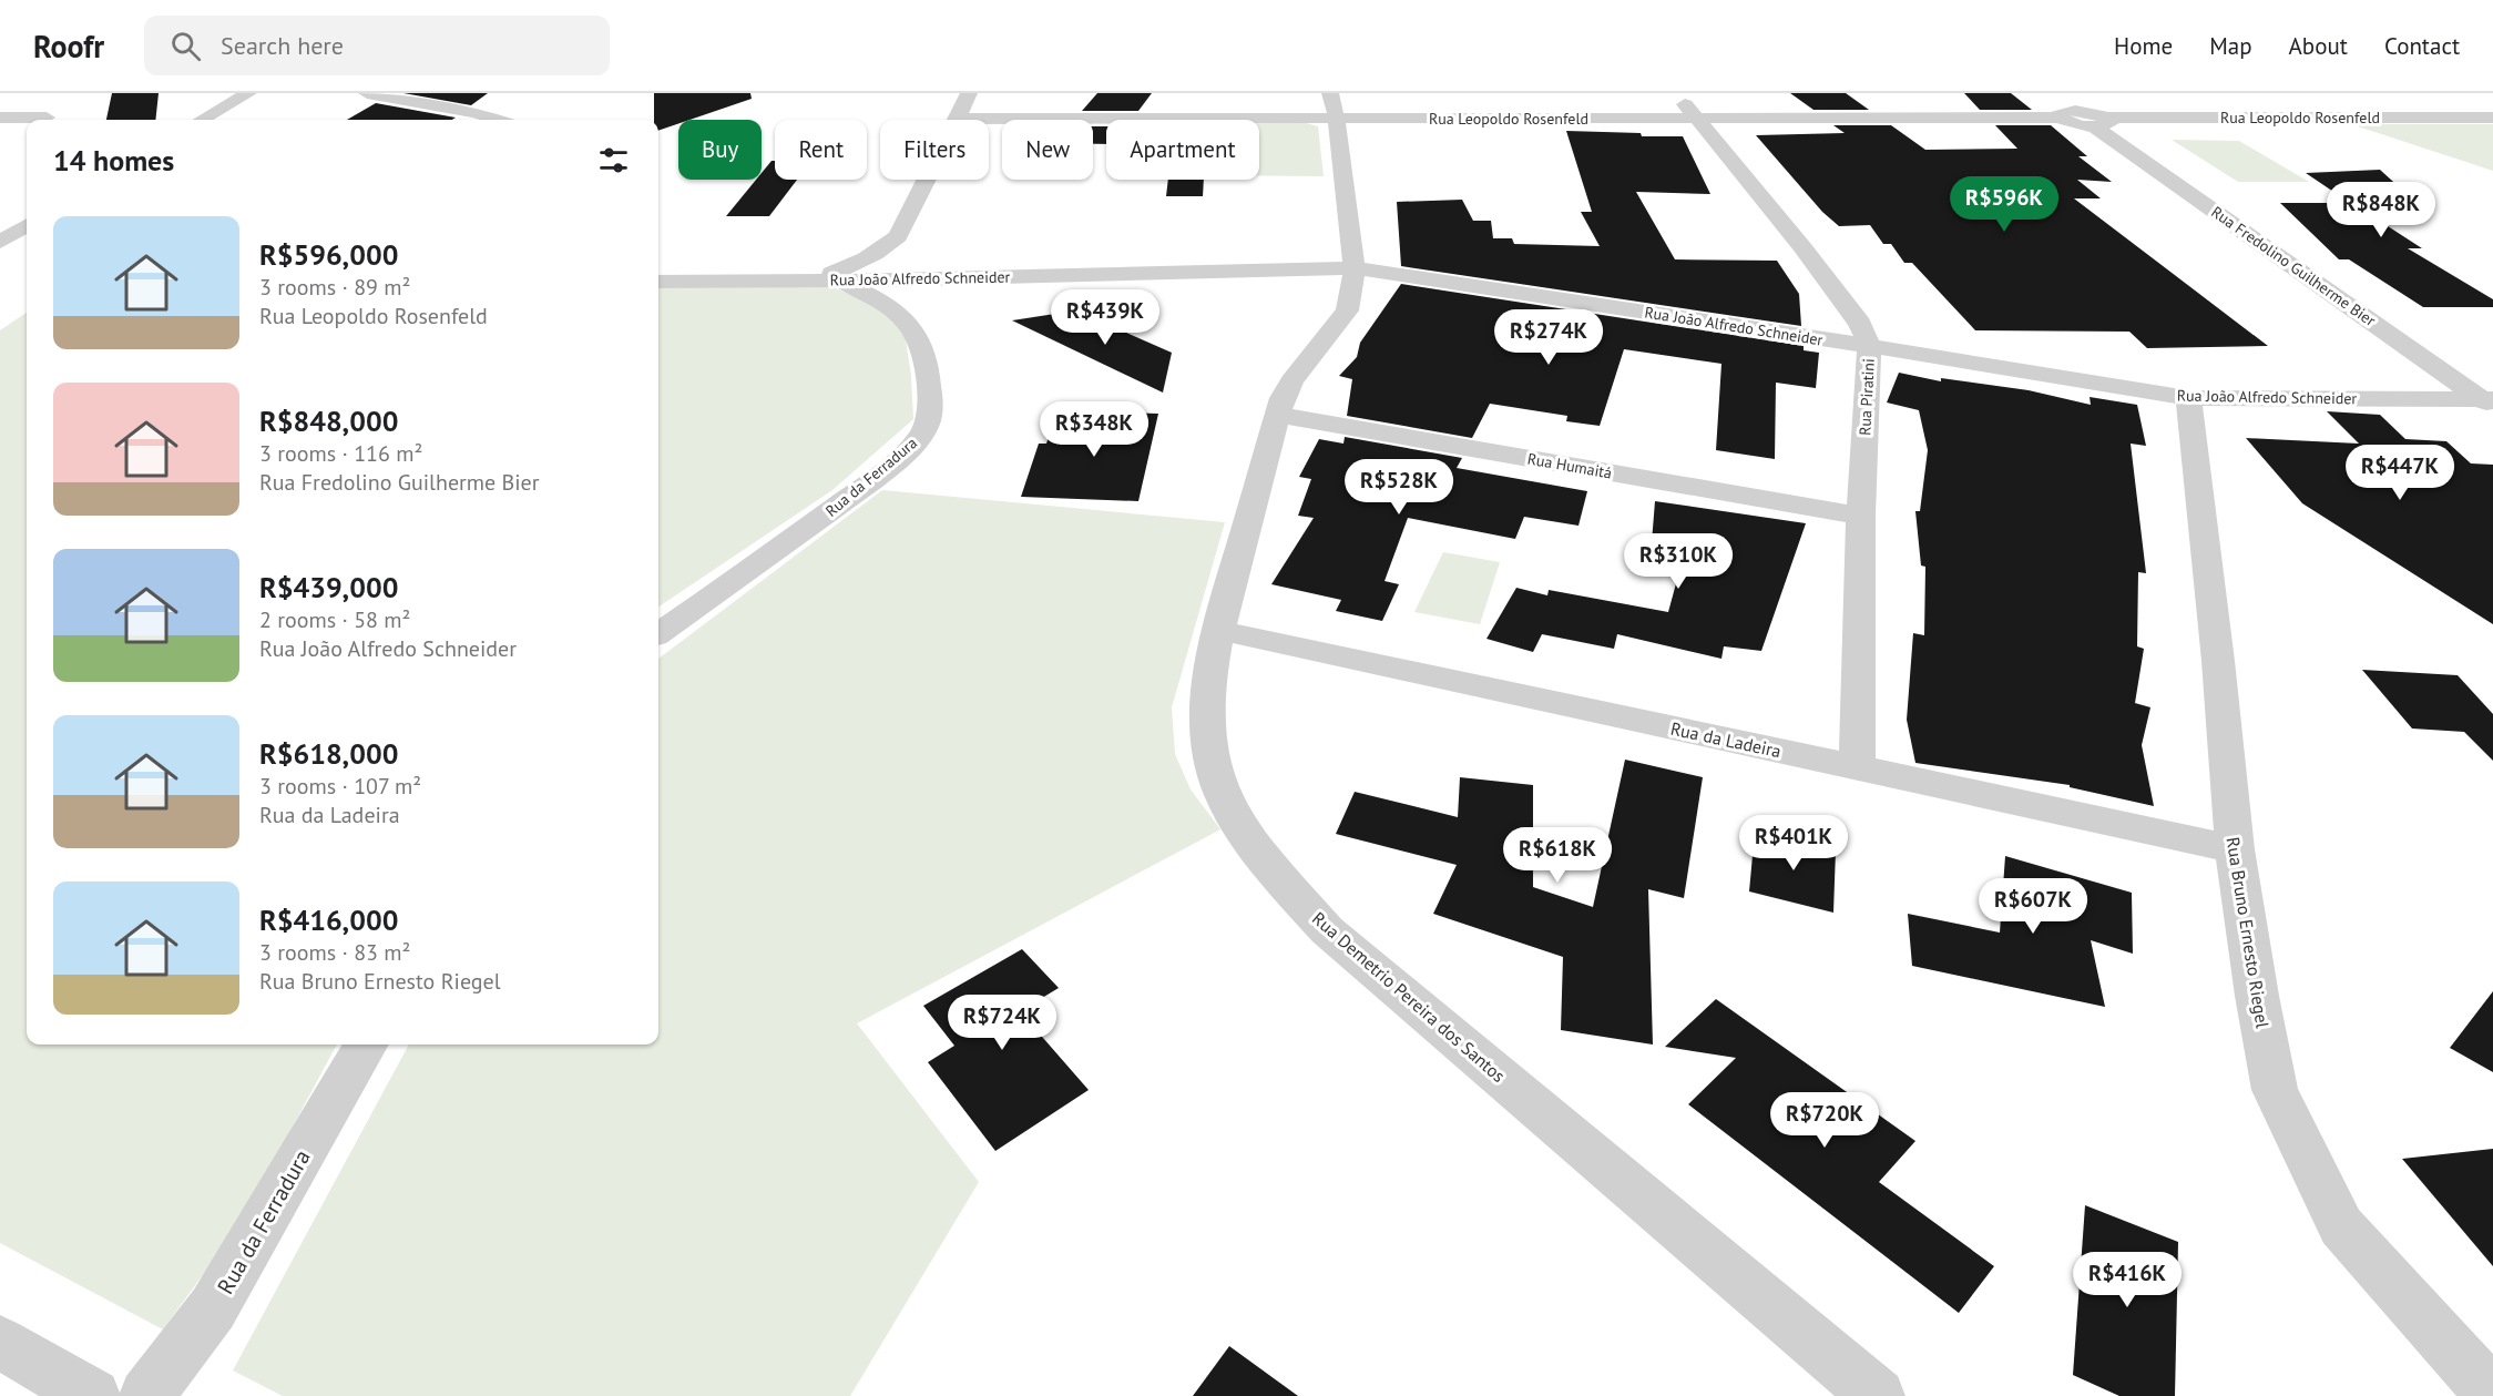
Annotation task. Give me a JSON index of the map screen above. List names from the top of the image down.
{
  "streets": {
    "street": [
      "Rua Leopoldo Rosenfeld",
      "Rua Fredolino Guilherme Bier",
      "Rua João Alfredo Schneider",
      "Rua Piratini",
      "Rua Humaitá",
      "Rua da Ferradura",
      "Rua da Ladeira",
      "Rua Bruno Ernesto Riegel",
      "Rua Demetrio Pereira dos Santos"
    ]
  },
  "crossings": [
    ["Rua Leopoldo Rosenfeld", "Rua Fredolino Guilherme Bier"],
    ["Rua Leopoldo Rosenfeld", "Rua Piratini"],
    ["Rua Leopoldo Rosenfeld", "Rua Demetrio Pereira dos Santos"],
    ["Rua Fredolino Guilherme Bier", "Rua João Alfredo Schneider"],
    ["Rua João Alfredo Schneider", "Rua Piratini"],
    ["Rua João Alfredo Schneider", "Rua da Ferradura"],
    ["Rua João Alfredo Schneider", "Rua Bruno Ernesto Riegel"],
    ["Rua João Alfredo Schneider", "Rua Demetrio Pereira dos Santos"],
    ["Rua Piratini", "Rua Humaitá"],
    ["Rua Piratini", "Rua da Ladeira"],
    ["Rua Humaitá", "Rua Demetrio Pereira dos Santos"],
    ["Rua da Ladeira", "Rua Bruno Ernesto Riegel"],
    ["Rua da Ladeira", "Rua Demetrio Pereira dos Santos"]
  ],
  "page": {
    "header": "Roofr",
    "search": "Search here",
    "nav": [
      "Home",
      "Map",
      "About",
      "Contact"
    ],
    "chip": [
      "Buy",
      "Rent",
      "Filters",
      "New",
      "Apartment"
    ],
    "heading": "14 homes",
    "price": [
      "R$596K",
      "R$848K",
      "R$439K",
      "R$274K",
      "R$348K",
      "R$447K",
      "R$528K",
      "R$310K",
      "R$401K",
      "R$618K",
      "R$607K",
      "R$724K",
      "R$720K",
      "R$416K"
    ],
    "list": [
      {
        "name": "R$596,000",
        "note": "3 rooms · 89 m² · Rua Leopoldo Rosenfeld"
      },
      {
        "name": "R$848,000",
        "note": "3 rooms · 116 m² · Rua Fredolino Guilherme Bier"
      },
      {
        "name": "R$439,000",
        "note": "2 rooms · 58 m² · Rua João Alfredo Schneider"
      },
      {
        "name": "R$618,000",
        "note": "3 rooms · 107 m² · Rua da Ladeira"
      },
      {
        "name": "R$416,000",
        "note": "3 rooms · 83 m² · Rua Bruno Ernesto Riegel"
      }
    ]
  }
}
